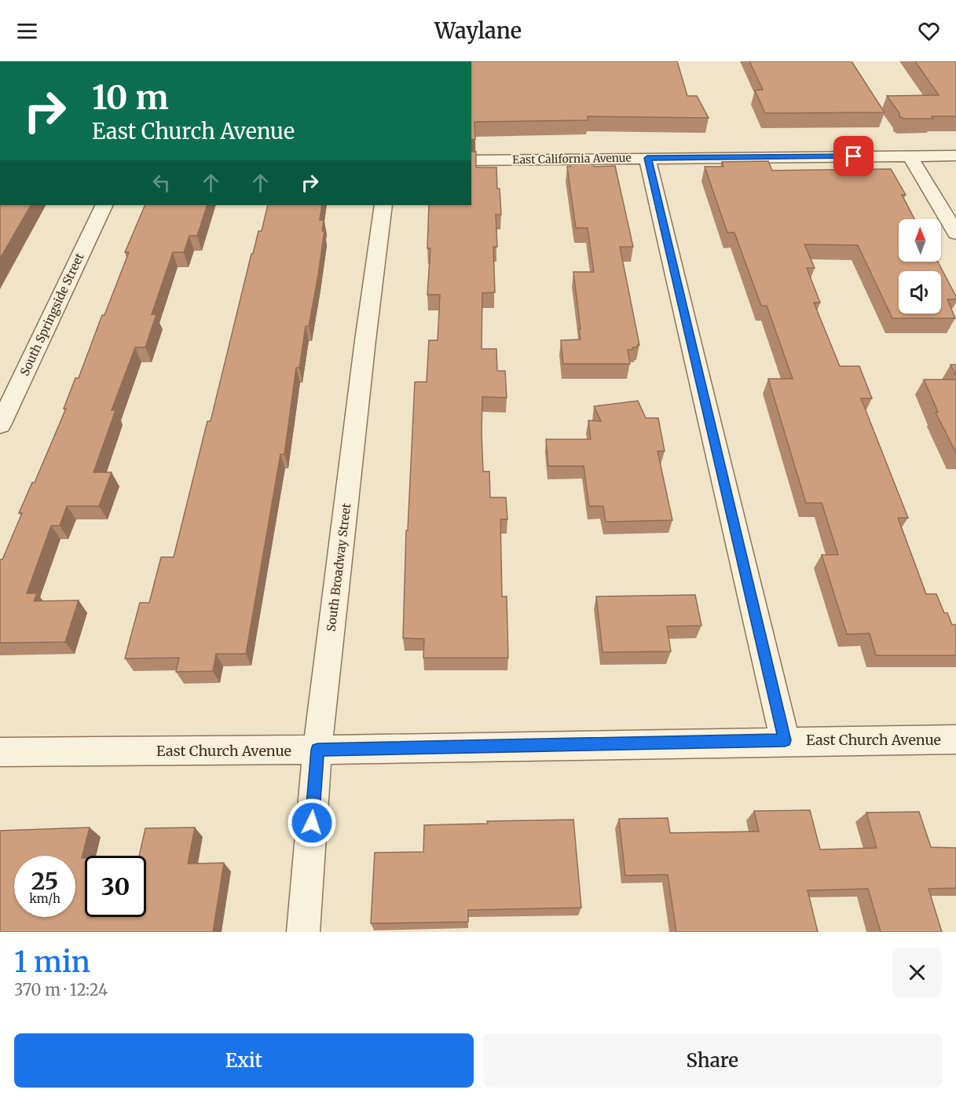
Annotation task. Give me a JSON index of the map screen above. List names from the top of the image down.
{
  "streets": {
    "street": [
      "East California Avenue",
      "South Springside Street",
      "South Broadway Street",
      "East Church Avenue"
    ]
  },
  "crossings": [
    ["South Broadway Street", "East Church Avenue"]
  ],
  "north": "top",
  "page": {
    "header": "Waylane",
    "turn": ["10 m", "East Church Avenue"],
    "speed": "25 km/h",
    "limit": "30",
    "heading": ["1 min", "370 m · 12:24"],
    "buttons": ["Exit", "Share"]
  }
}
